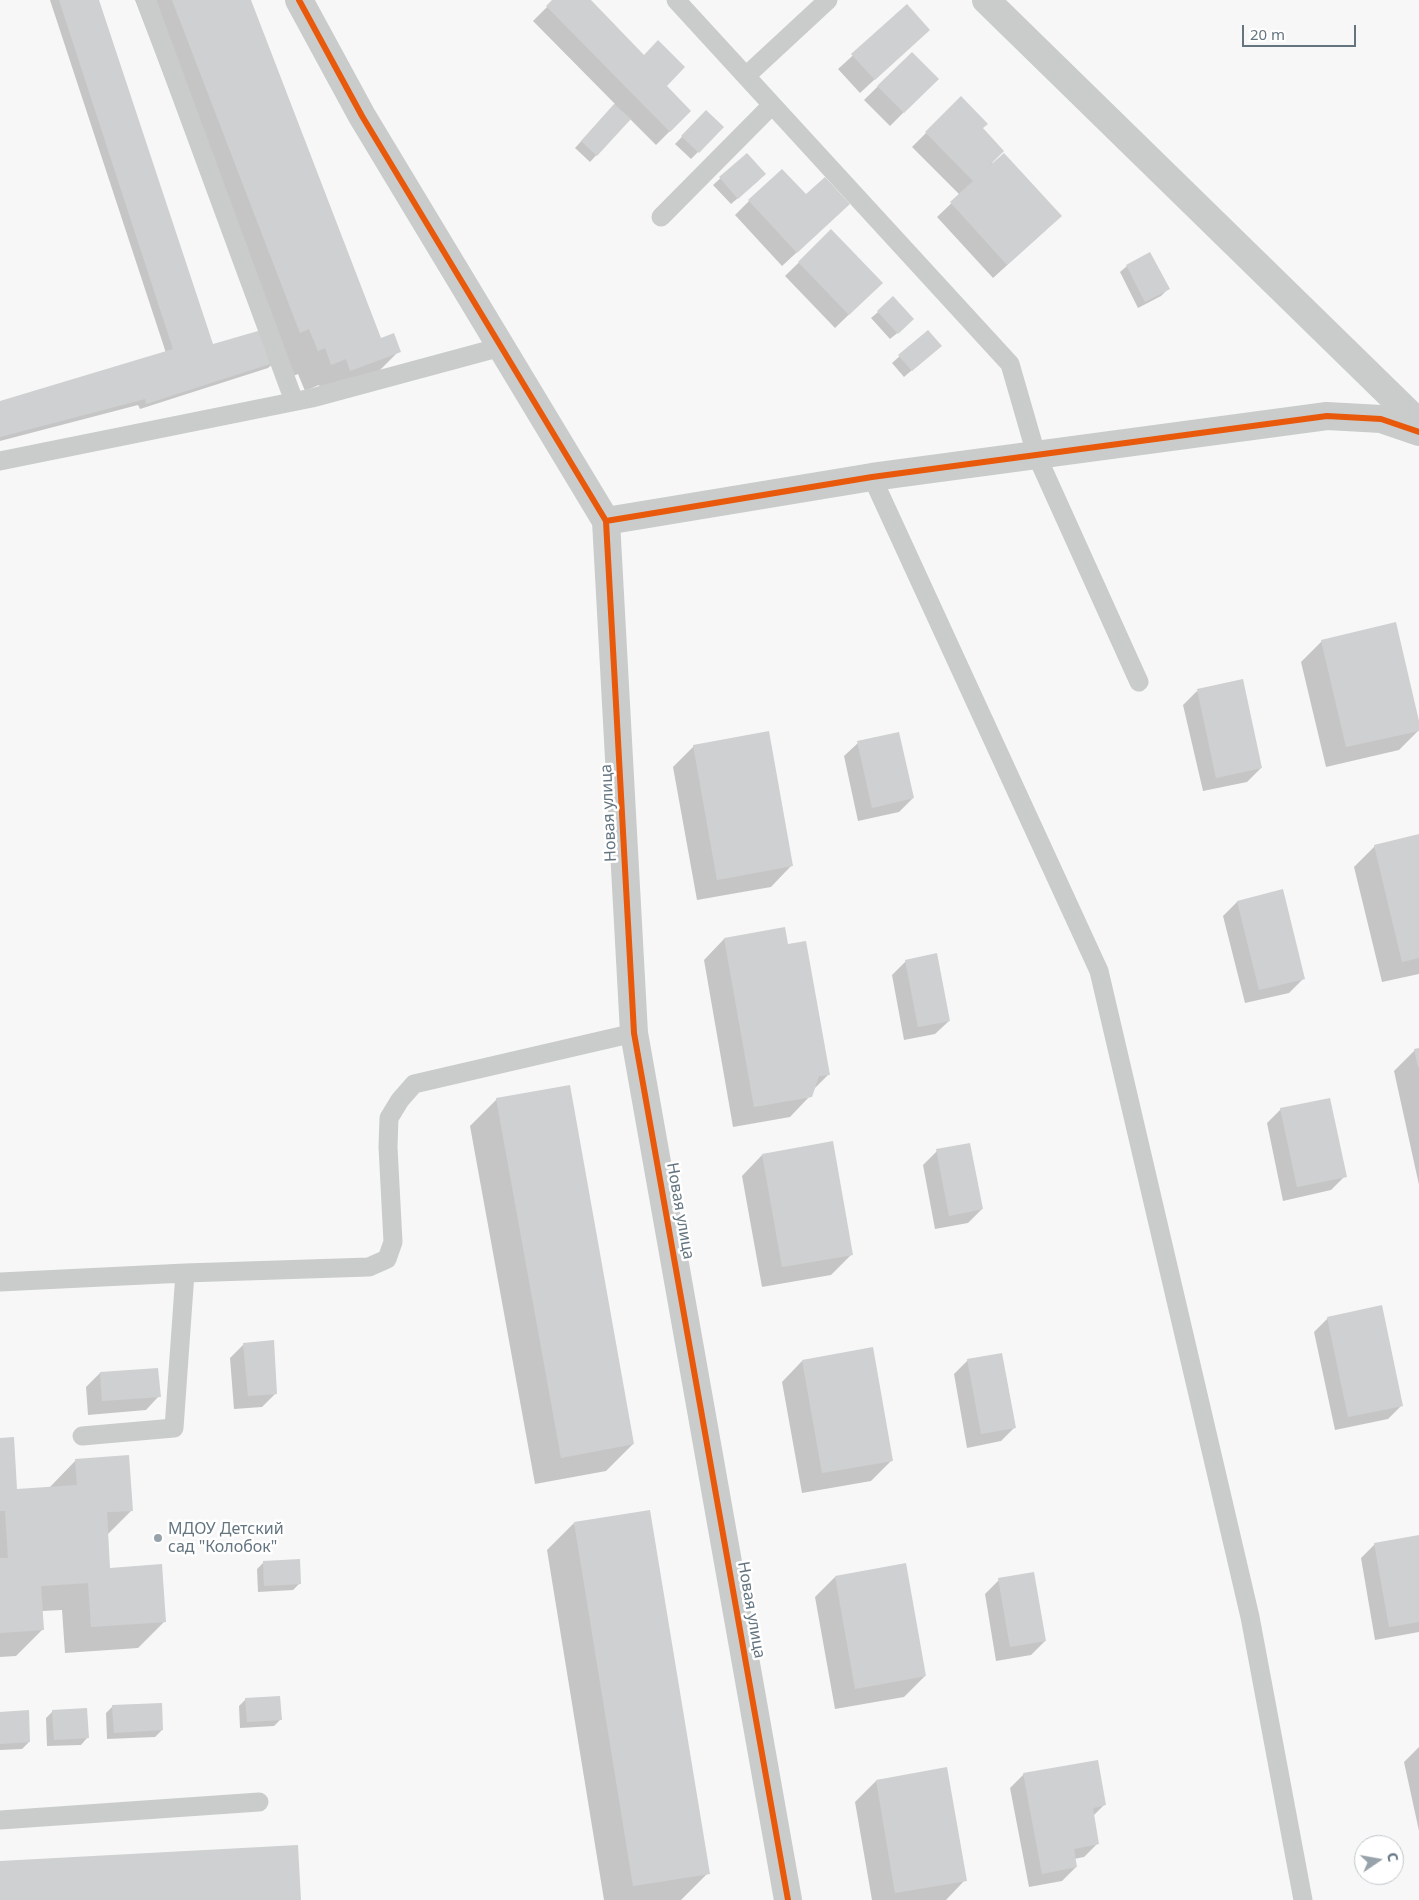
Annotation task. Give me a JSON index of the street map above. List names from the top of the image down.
{
  "streets": {
    "street": ["Новая улица"]
  },
  "places": ["МДОУ Детский сад \"Колобок\""],
  "scale_bar": "20 m",
  "north": "right"
}
